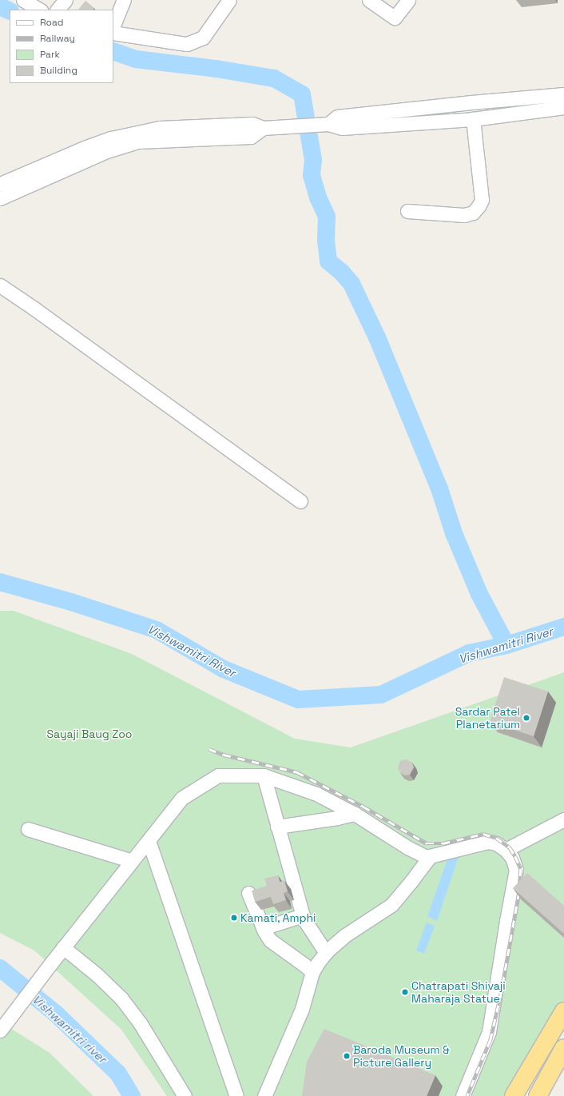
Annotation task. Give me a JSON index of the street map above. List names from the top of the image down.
{
  "water": ["Vishwamitri River", "Vishwamitri river"],
  "parks": ["Sayaji Baug Zoo"],
  "places": [
    "Sardar Patel Planetarium",
    "Kamati, Amphi",
    "Chatrapati Shivaji Maharaja Statue",
    "Baroda Museum & Picture Gallery"
  ],
  "legend": [
    "Road",
    "Railway",
    "Park",
    "Building"
  ]
}
